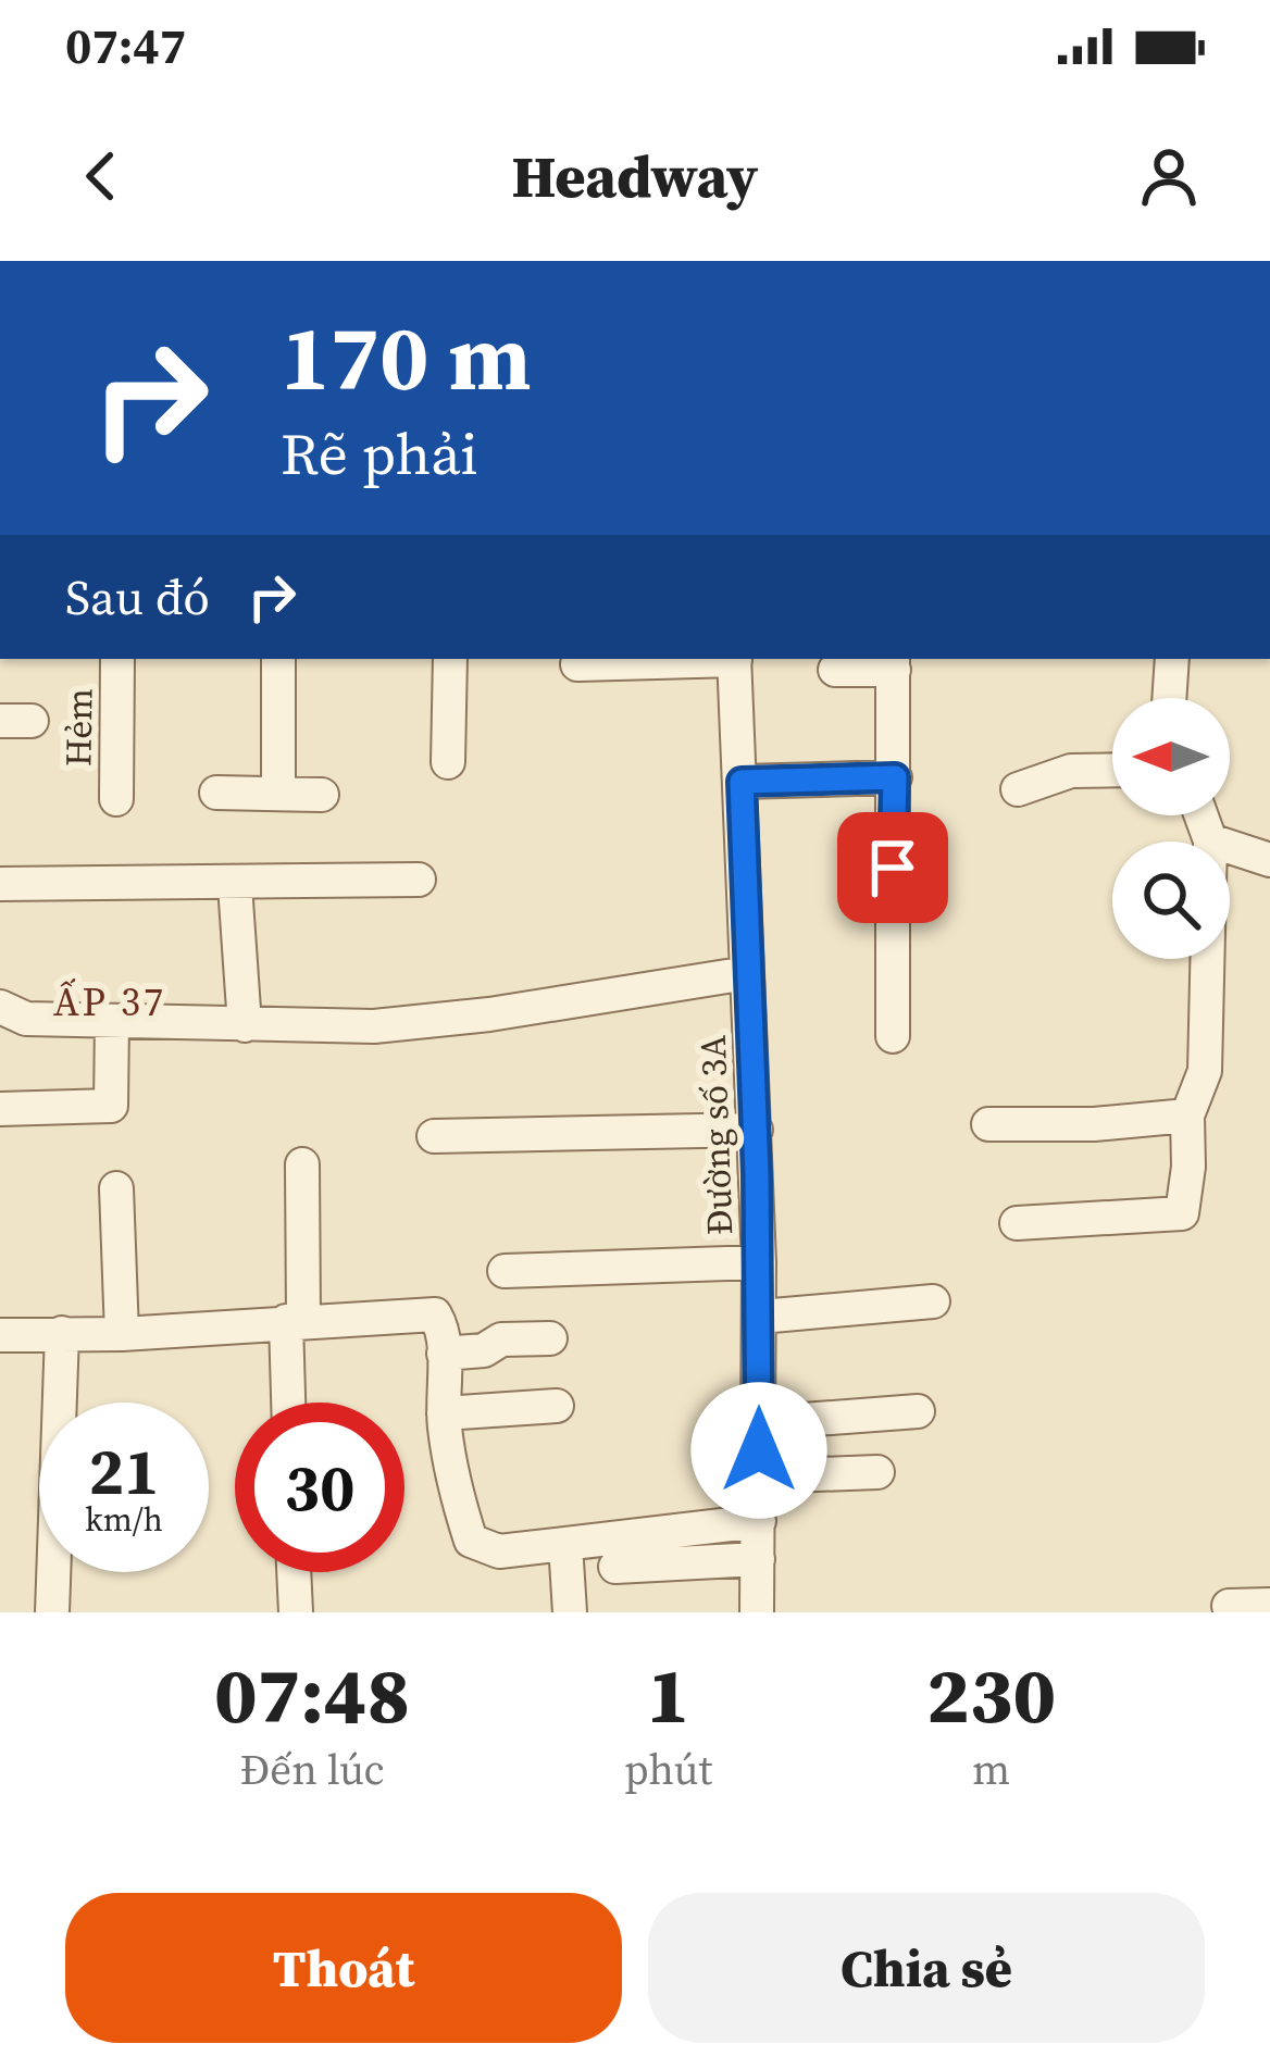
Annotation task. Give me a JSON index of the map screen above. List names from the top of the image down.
{
  "streets": {
    "street": ["Hẻm", "Đường số 3A"]
  },
  "districts": ["ẤP 37"],
  "north": "left",
  "page": {
    "status": "07:47",
    "header": "Headway",
    "turn": ["170 m", "Rẽ phải"],
    "then": "Sau đó",
    "speed": "21 km/h",
    "limit": "30",
    "eta": [
      "07:48",
      "Đến lúc",
      "1",
      "phút",
      "230",
      "m"
    ],
    "buttons": ["Thoát", "Chia sẻ"]
  }
}
